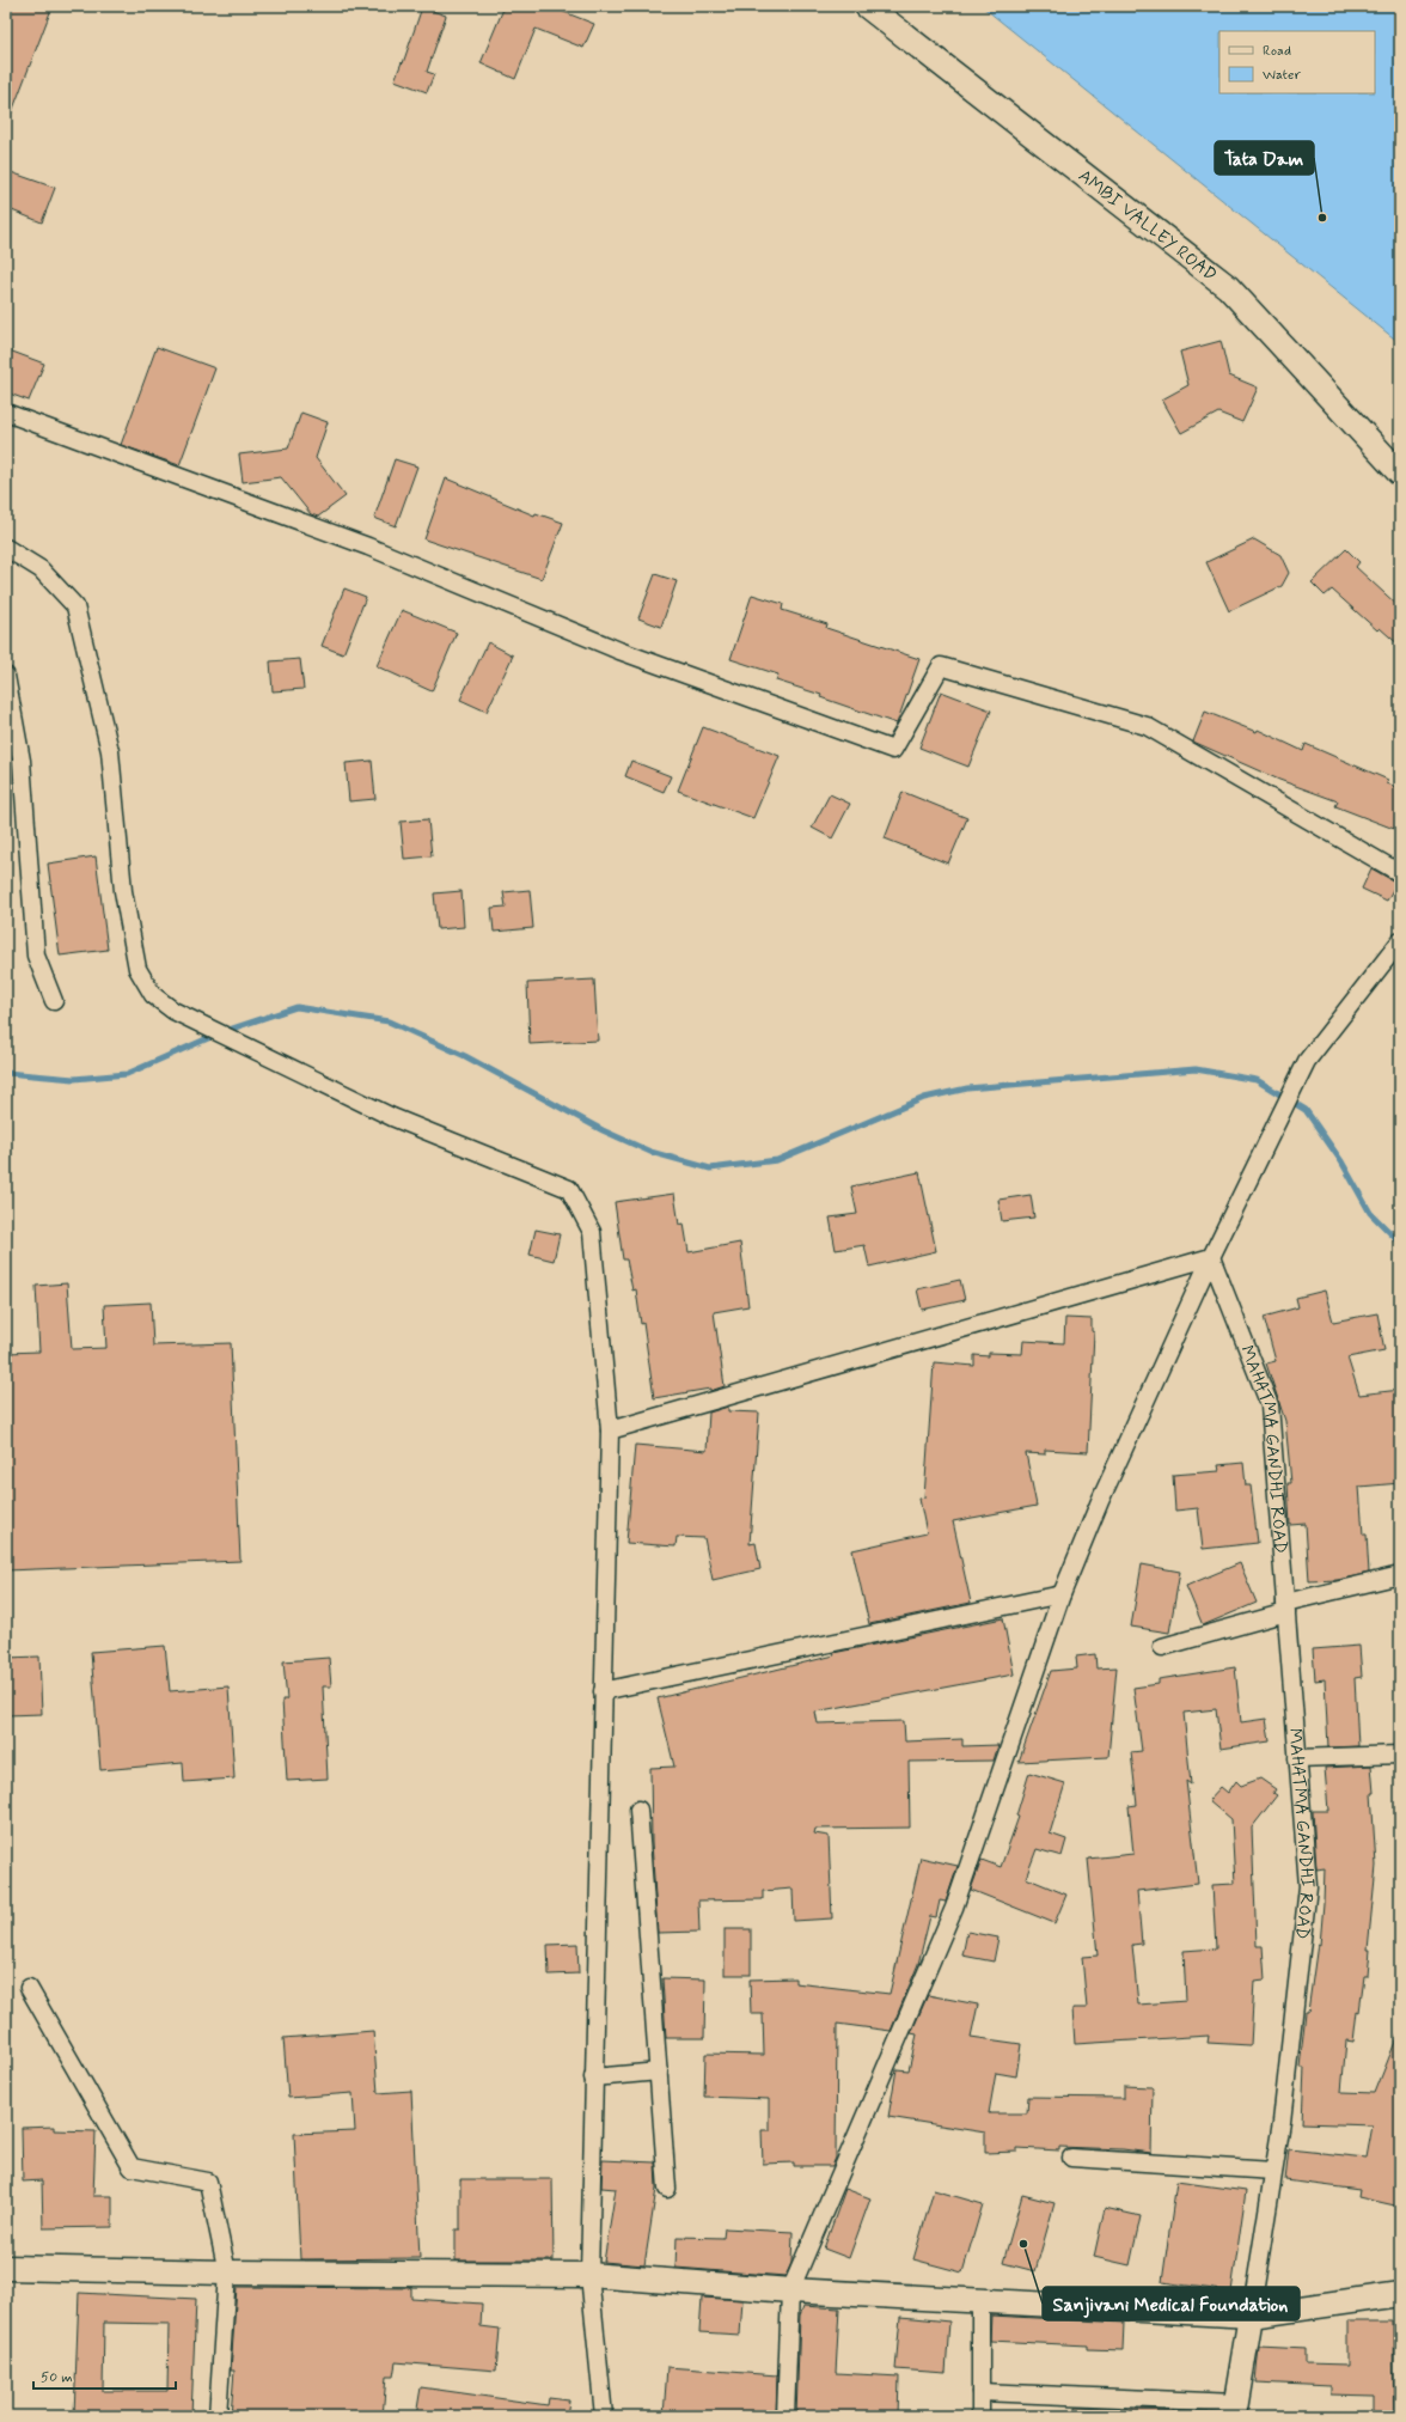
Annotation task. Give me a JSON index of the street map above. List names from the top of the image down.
{
  "streets": {
    "street": ["AMBI VALLEY ROAD", "MAHATMA GANDHI ROAD"]
  },
  "places": ["Tata Dam", "Sanjivani Medical Foundation"],
  "legend": ["Road", "Water"],
  "scale_bar": "50 m"
}
